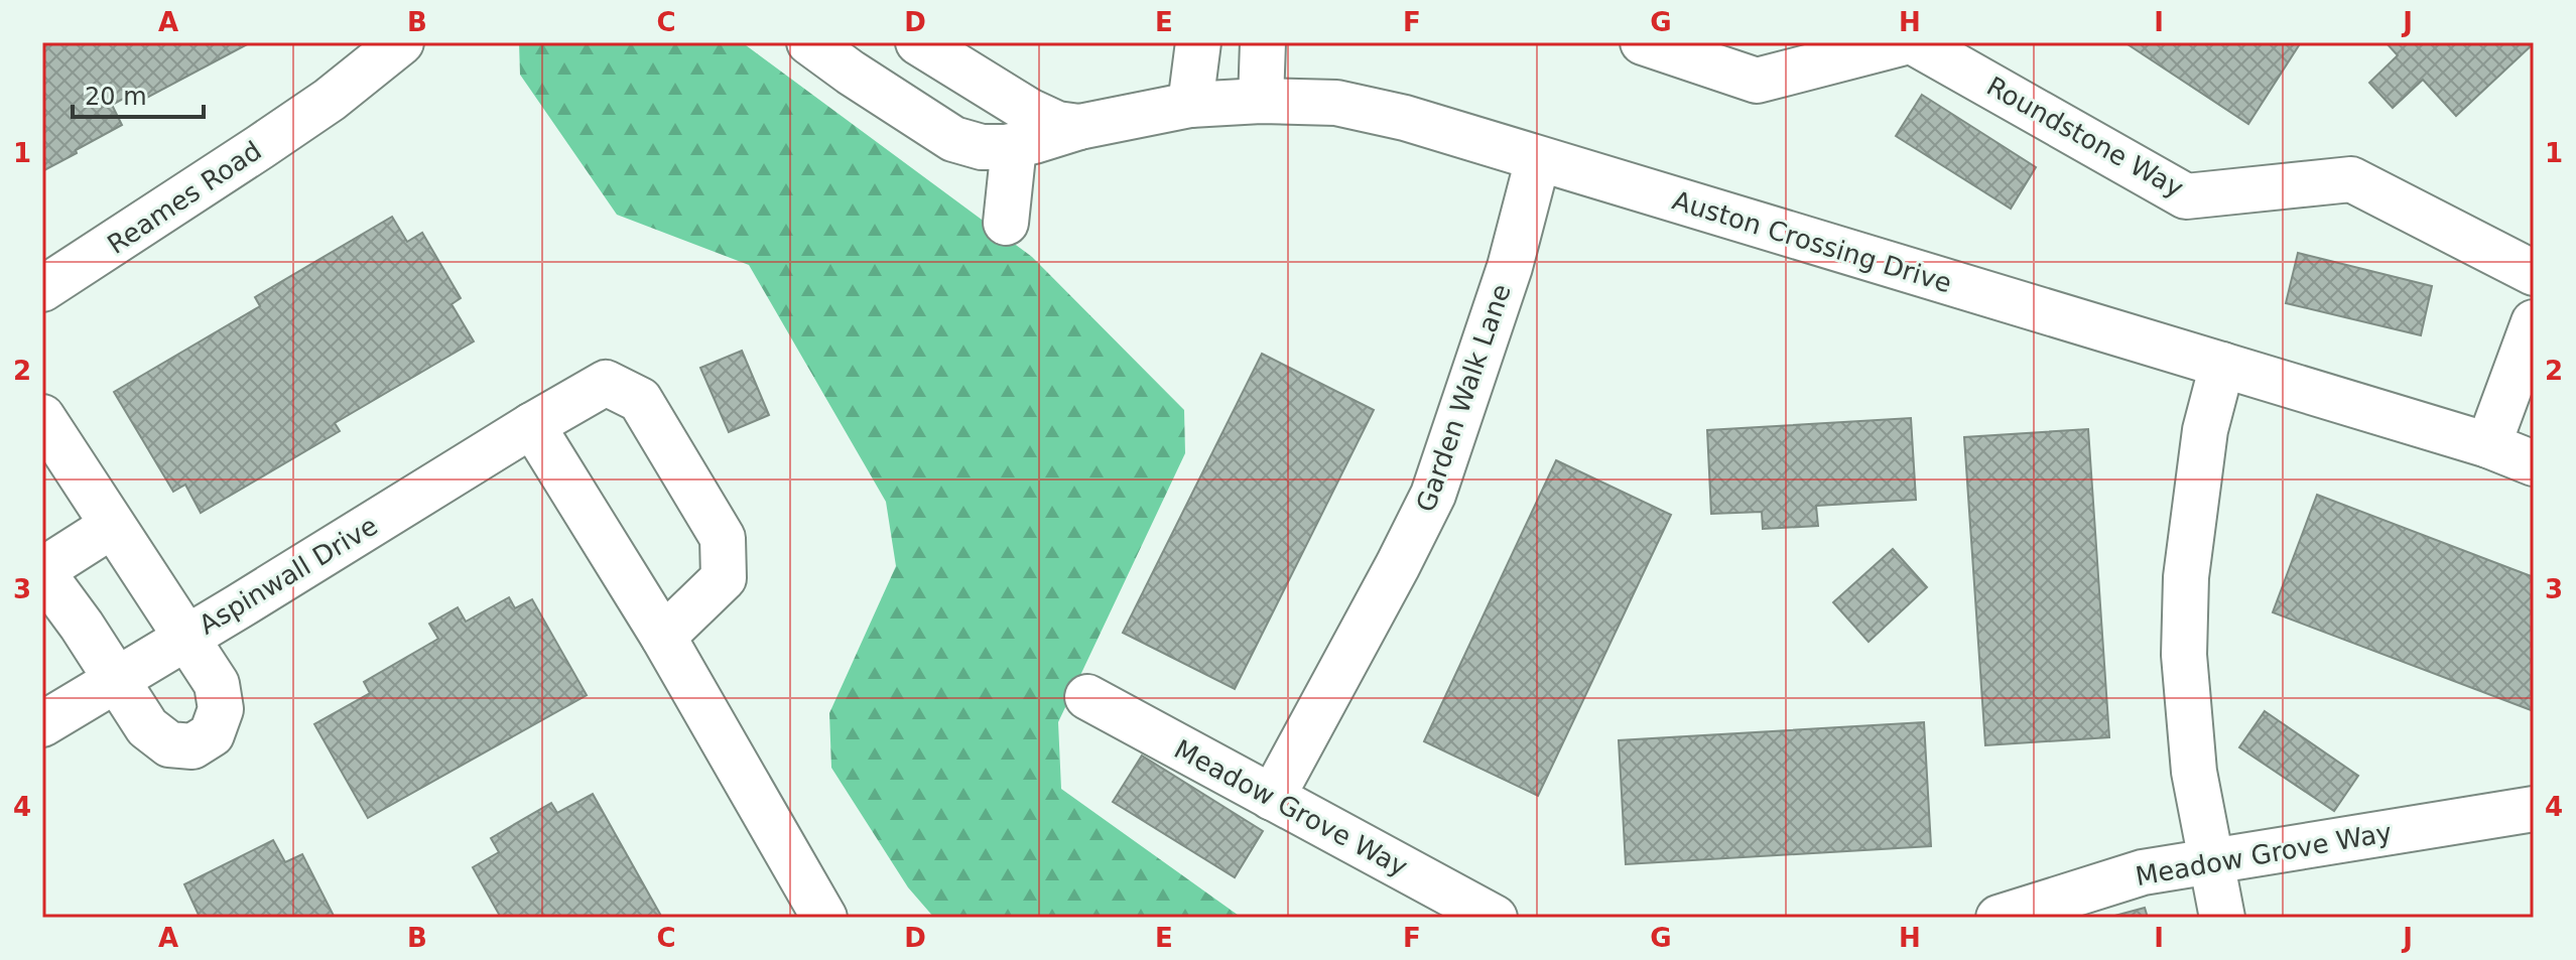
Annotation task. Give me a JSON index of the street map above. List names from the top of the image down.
{
  "streets": {
    "street": [
      "Roundstone Way",
      "Reames Road",
      "Auston Crossing Drive",
      "Garden Walk Lane",
      "Aspinwall Drive",
      "Meadow Grove Way"
    ]
  },
  "crossings": [
    ["Auston Crossing Drive", "Garden Walk Lane"],
    ["Garden Walk Lane", "Meadow Grove Way"]
  ],
  "scale_bar": "20 m",
  "grid": {
    "columns": [
      "A",
      "B",
      "C",
      "D",
      "E",
      "F",
      "G",
      "H",
      "I",
      "J"
    ],
    "rows": [
      "1",
      "2",
      "3",
      "4"
    ]
  }
}
